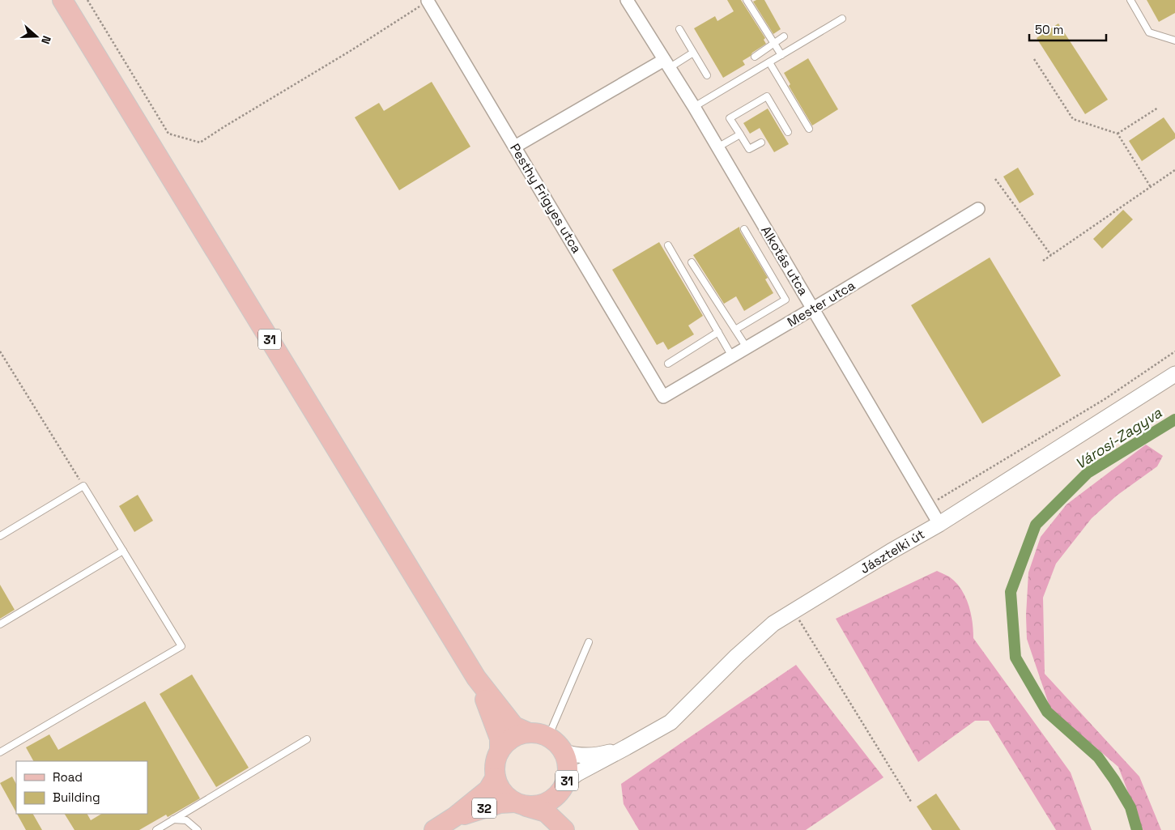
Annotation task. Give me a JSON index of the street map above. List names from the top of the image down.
{
  "streets": {
    "main road": ["31", "32"],
    "street": [
      "Pesthy Frigyes utca",
      "Alkotás utca",
      "Mester utca",
      "Jásztelki út"
    ]
  },
  "crossings": [
    ["Pesthy Frigyes utca", "Mester utca"],
    ["Alkotás utca", "Mester utca"],
    ["Alkotás utca", "Jásztelki út"],
    ["31", "Jásztelki út"],
    ["31", "32"],
    ["Jásztelki út", "32"]
  ],
  "water": ["Városi-Zagyva"],
  "legend": ["Road", "Building"],
  "scale_bar": "50 m",
  "north": "right"
}
